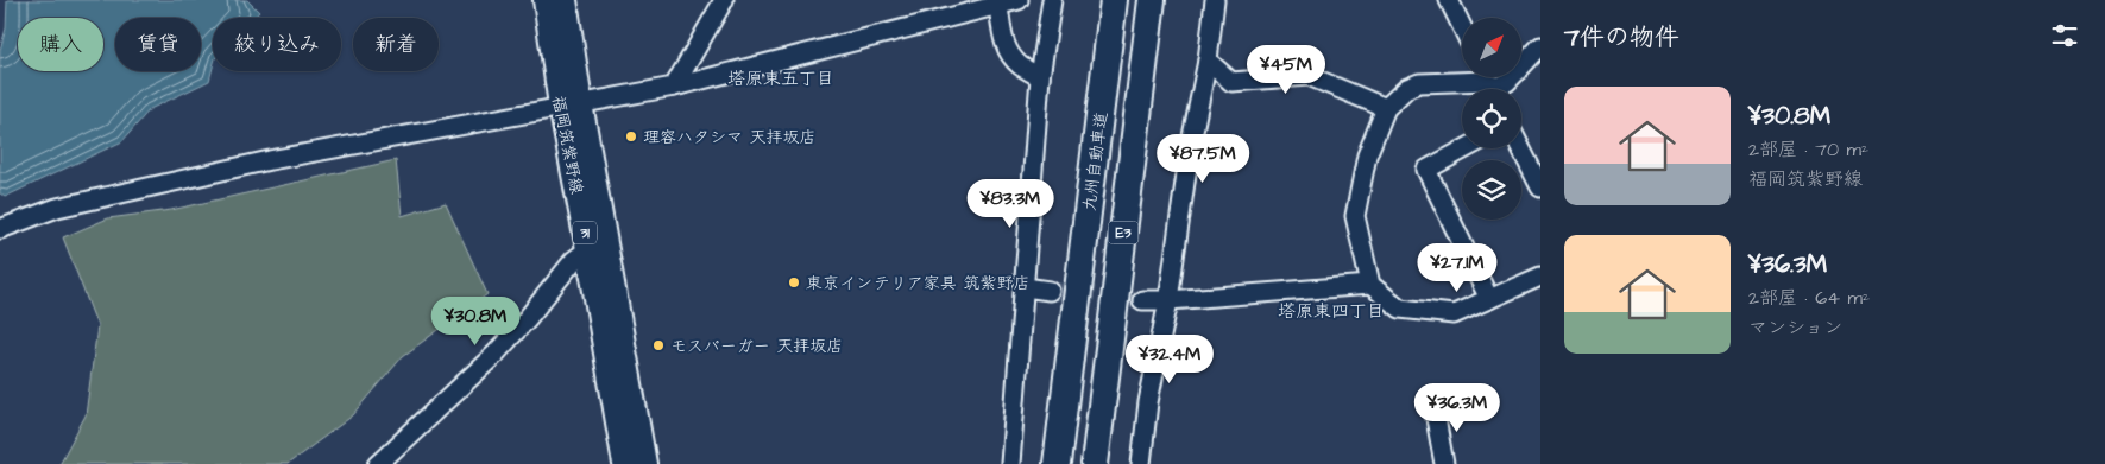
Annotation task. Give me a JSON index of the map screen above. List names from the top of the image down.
{
  "streets": {
    "highway": ["九州自動車道", "E3"],
    "main road": ["福岡筑紫野線", "31"]
  },
  "districts": ["塔原東五丁目", "塔原東四丁目"],
  "places": ["理容ハタシマ 天拝坂店", "東京インテリア家具 筑紫野店", "モスバーガー 天拝坂店"],
  "north": "top right",
  "page": {
    "heading": "7件の物件",
    "chip": [
      "購入",
      "賃貸",
      "絞り込み",
      "新着"
    ],
    "price": [
      "¥45M",
      "¥87.5M",
      "¥83.3M",
      "¥27.1M",
      "¥30.8M",
      "¥32.4M",
      "¥36.3M"
    ],
    "list": [
      {
        "name": "¥30.8M",
        "note": "2部屋 · 70 m² · 福岡筑紫野線"
      },
      {
        "name": "¥36.3M",
        "note": "2部屋 · 64 m² · マンション"
      }
    ]
  }
}
